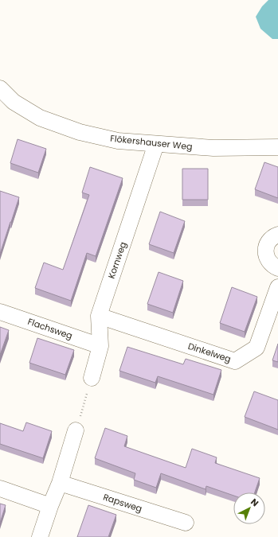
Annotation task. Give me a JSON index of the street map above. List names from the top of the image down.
{
  "streets": {
    "street": [
      "Flökershauser Weg",
      "Kornweg",
      "Flachsweg",
      "Dinkelweg",
      "Rapsweg"
    ]
  },
  "crossings": [
    ["Flökershauser Weg", "Kornweg"],
    ["Kornweg", "Flachsweg"],
    ["Kornweg", "Dinkelweg"]
  ],
  "north": "top right"
}
